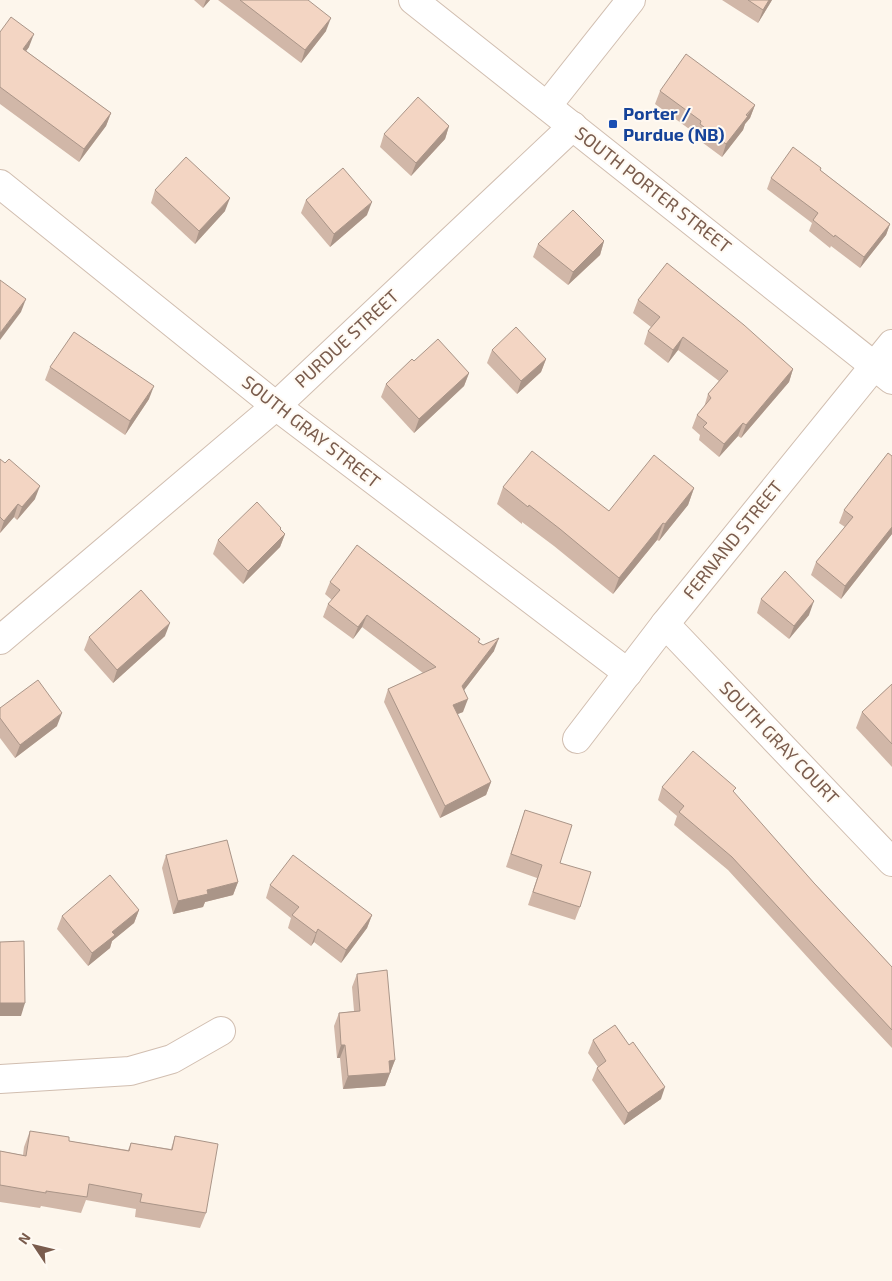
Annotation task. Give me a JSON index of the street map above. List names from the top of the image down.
{
  "streets": {
    "street": [
      "SOUTH PORTER STREET",
      "PURDUE STREET",
      "SOUTH GRAY STREET",
      "FERNAND STREET",
      "SOUTH GRAY COURT"
    ]
  },
  "crossings": [
    ["SOUTH PORTER STREET", "PURDUE STREET"],
    ["SOUTH PORTER STREET", "FERNAND STREET"],
    ["PURDUE STREET", "SOUTH GRAY STREET"],
    ["SOUTH GRAY STREET", "FERNAND STREET"],
    ["FERNAND STREET", "SOUTH GRAY COURT"]
  ],
  "places": {
    "transit": ["Porter / Purdue (NB)"]
  },
  "north": "top left"
}
